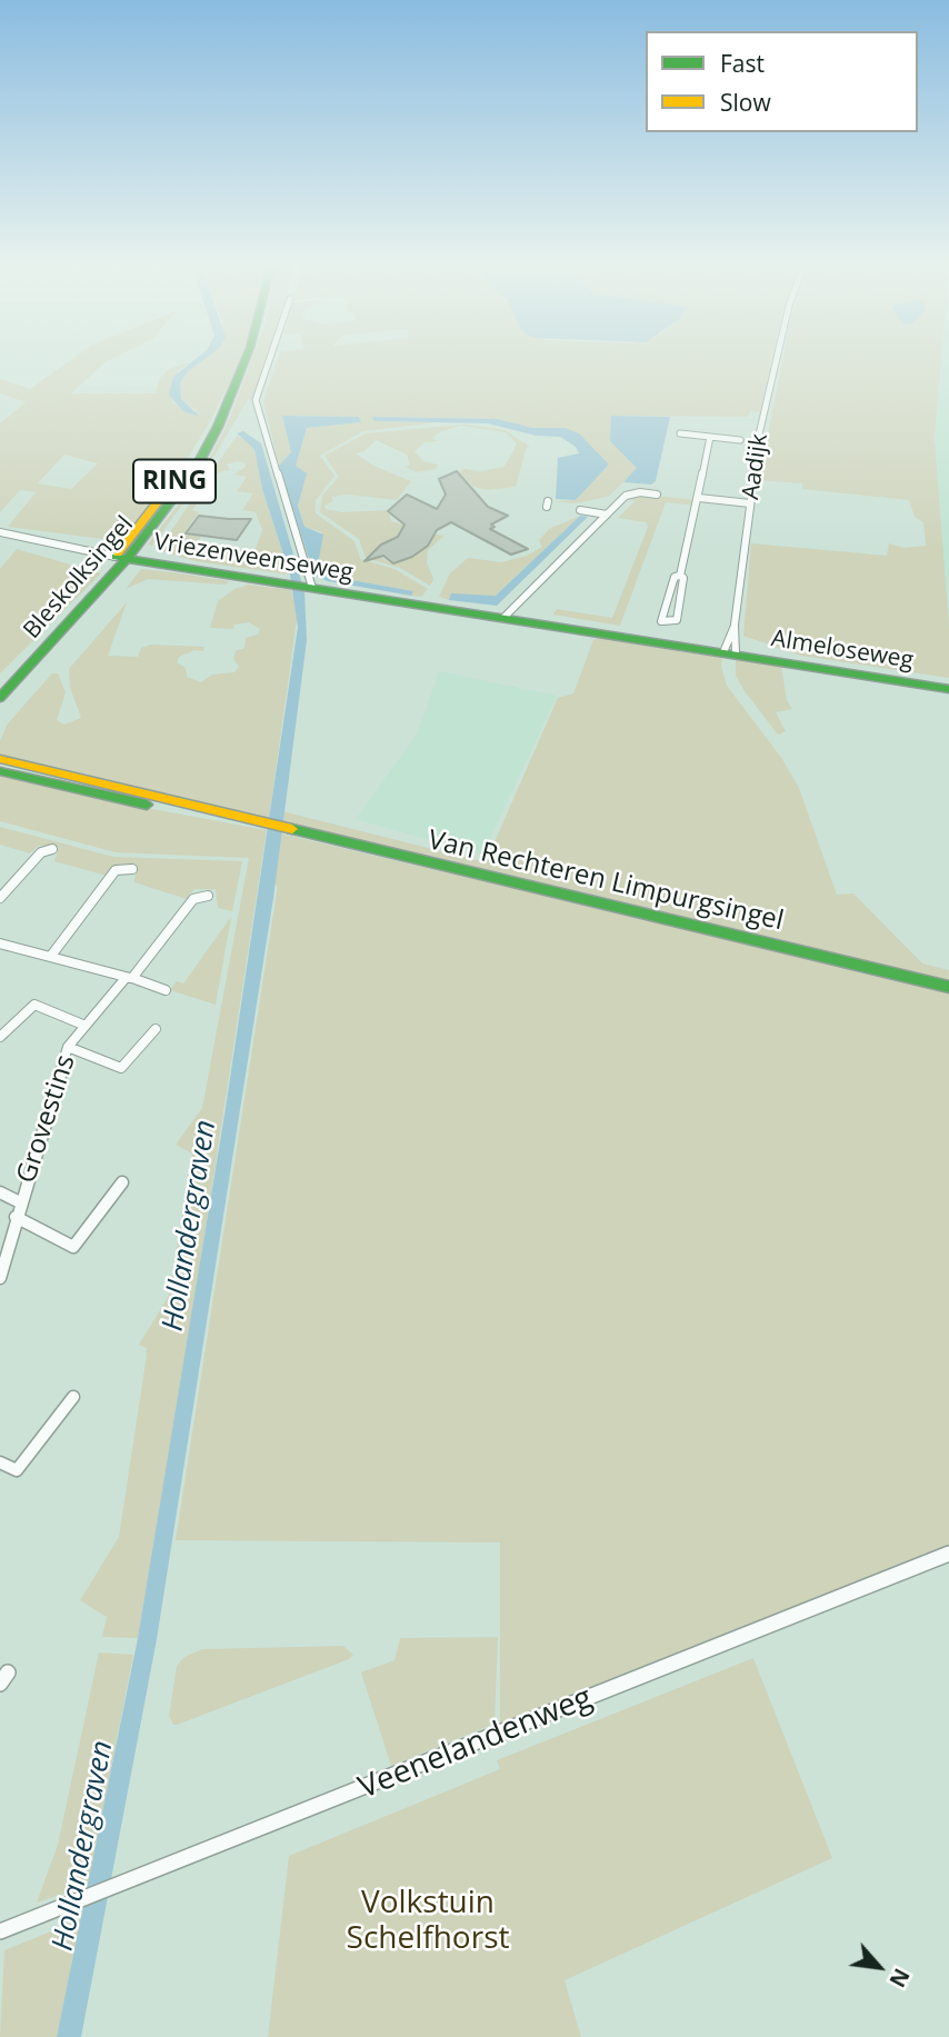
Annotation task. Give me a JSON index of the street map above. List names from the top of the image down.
{
  "streets": {
    "main road": [
      "RING",
      "Vriezenveenseweg",
      "Bleskolksingel",
      "Almeloseweg",
      "Van Rechteren Limpurgsingel"
    ],
    "street": ["Aadijk", "Grovestins", "Veenelandenweg"]
  },
  "crossings": [
    ["Aadijk", "Vriezenveenseweg"],
    ["Aadijk", "Almeloseweg"],
    ["Vriezenveenseweg", "Bleskolksingel"],
    ["Vriezenveenseweg", "Almeloseweg"]
  ],
  "water": ["Hollandergraven"],
  "parks": ["Volkstuin Schelfhorst"],
  "legend": ["Fast", "Slow"],
  "north": "bottom right"
}
